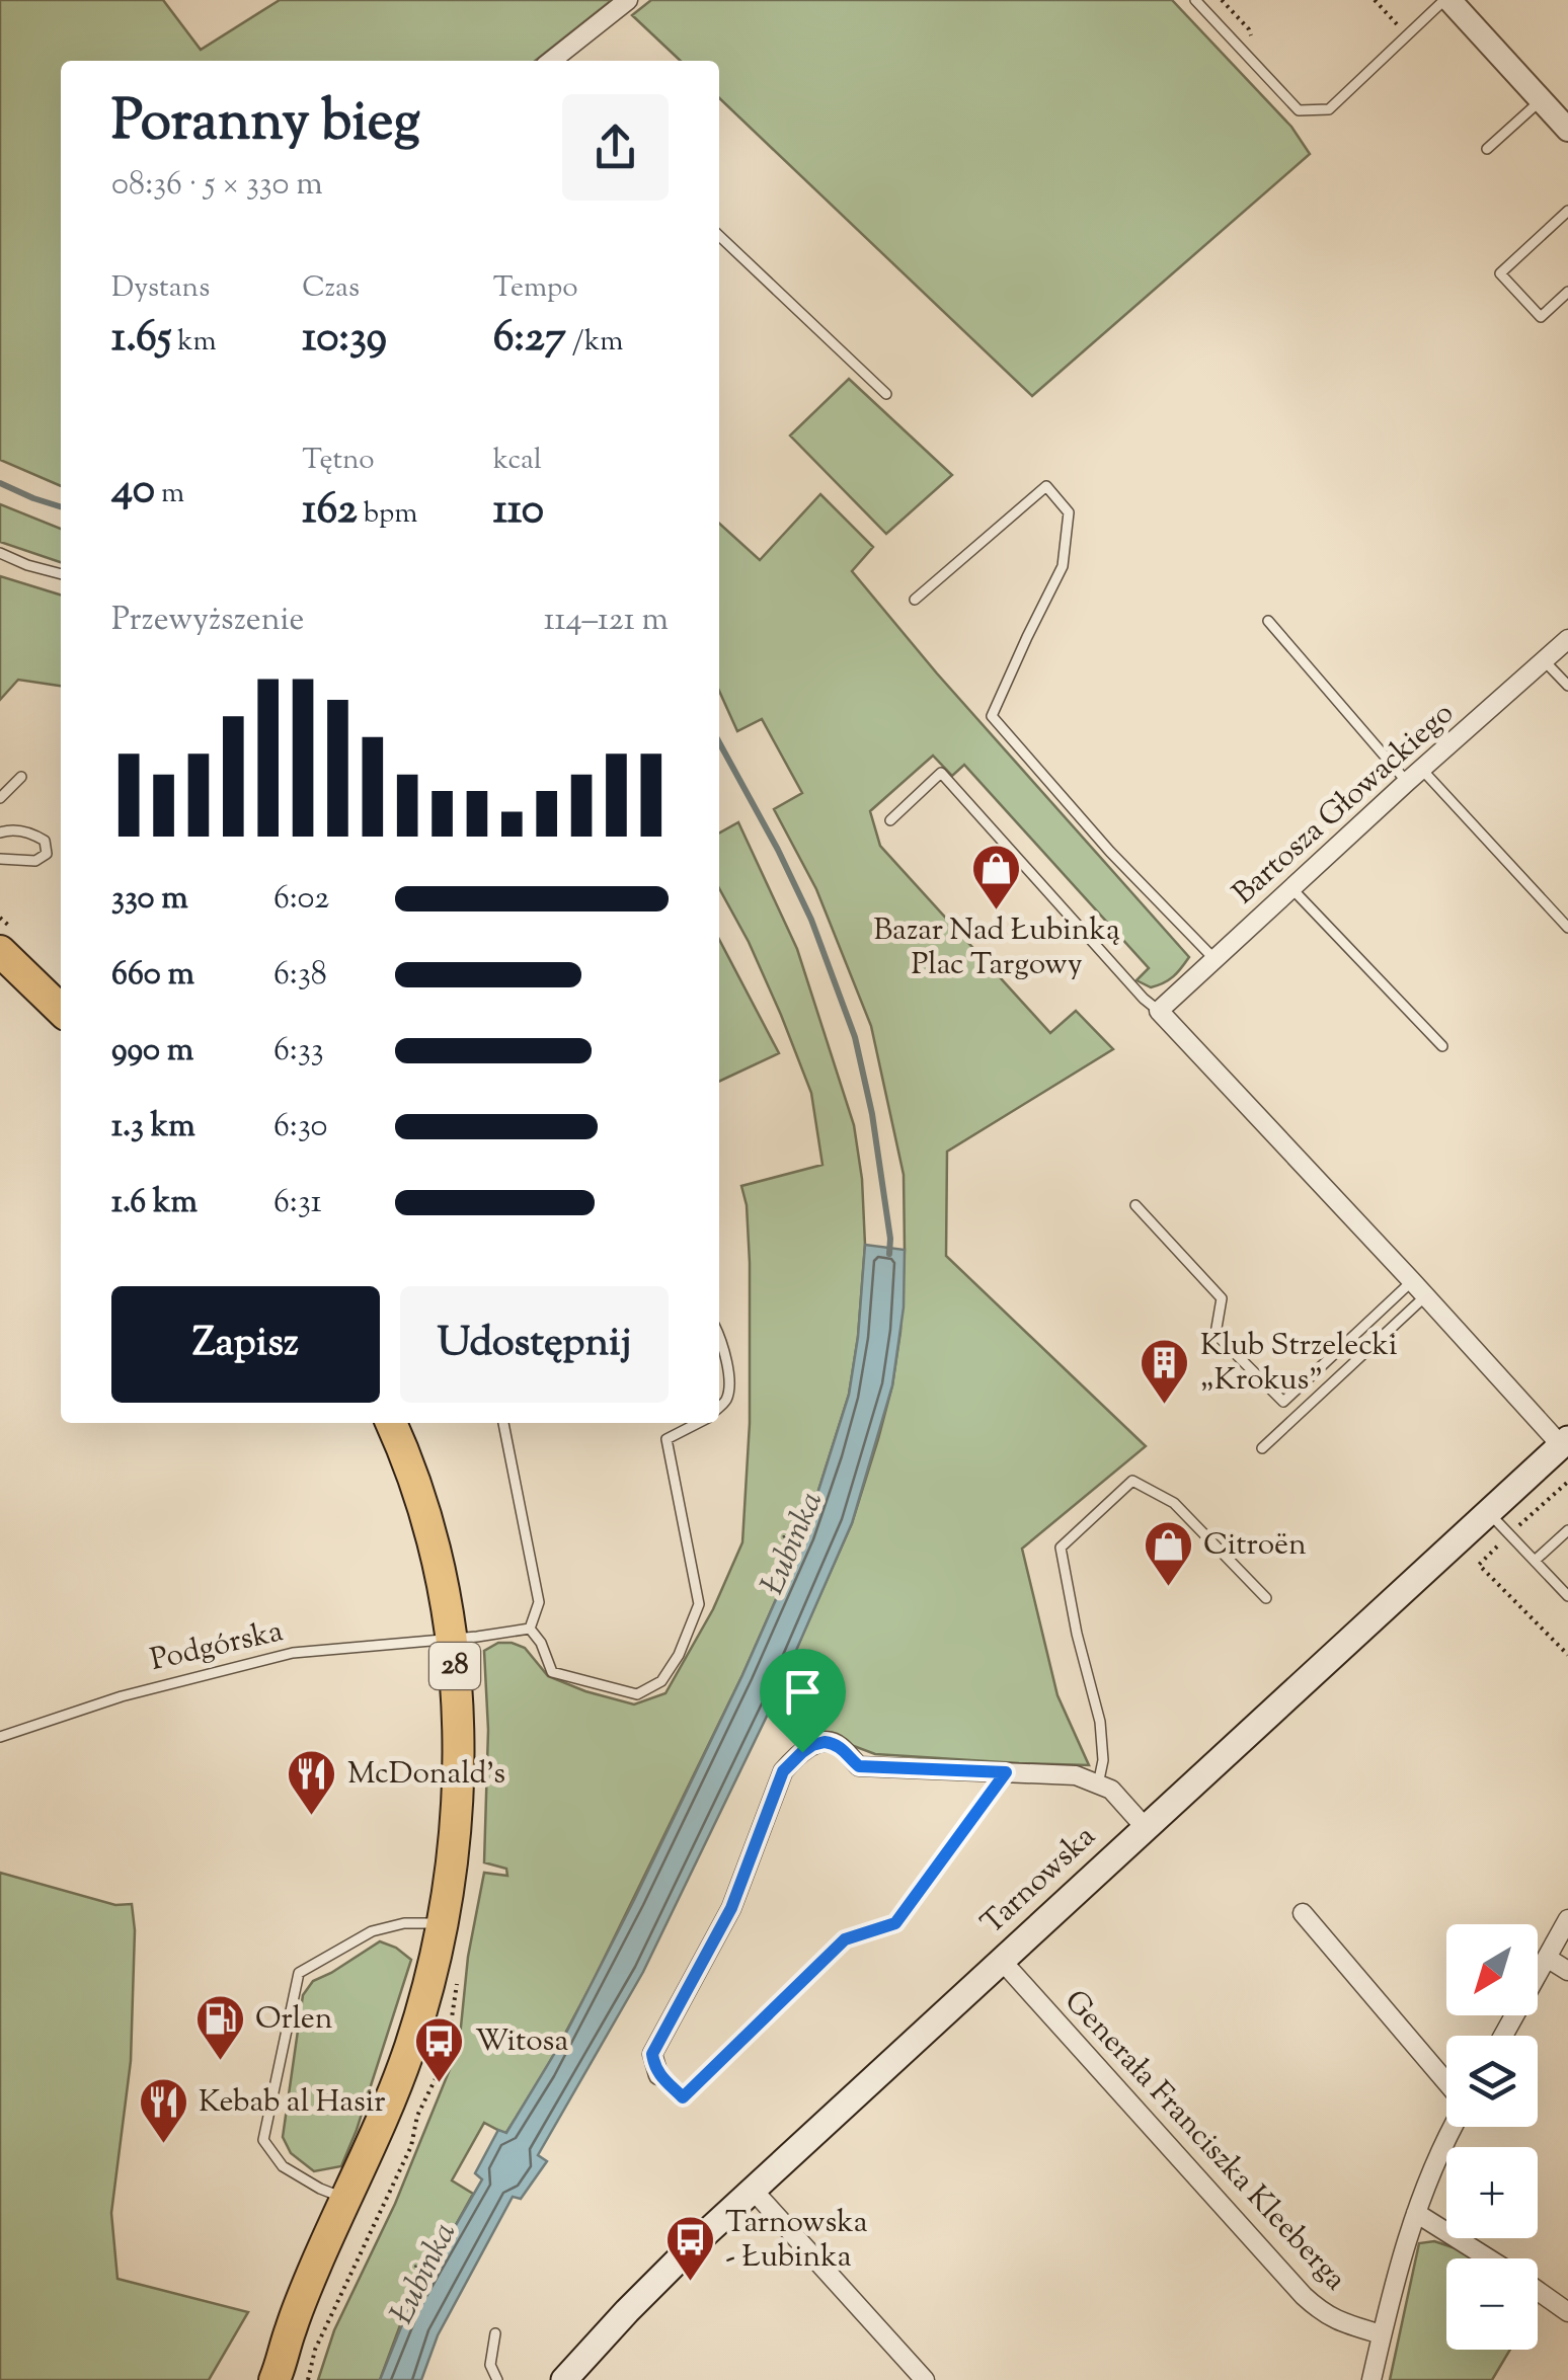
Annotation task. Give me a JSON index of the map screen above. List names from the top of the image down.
{
  "streets": {
    "main road": ["28", "Tarnowska"],
    "street": ["Bartosza Głowackiego", "Generała Franciszka Kleeberga"],
    "lane": ["Podgórska"]
  },
  "crossings": [
    ["Podgórska", "28"],
    ["Tarnowska", "Generała Franciszka Kleeberga"]
  ],
  "water": ["Łubinka"],
  "places": {
    "shop": ["Bazar Nad Łubinką Plac Targowy", "Citroën"],
    "building": ["Klub Strzelecki „Krokus”"],
    "restaurant": ["McDonald's", "Kebab al Hasir"],
    "fuel station": ["Orlen"],
    "bus stop": ["Witosa", "Tarnowska - Łubinka"]
  },
  "north": "bottom left",
  "page": {
    "heading": ["Poranny bieg", "08:36 · 5 × 330 m"],
    "stats": [
      ["Dystans", "1.65 km"],
      ["Czas", "10:39"],
      ["Tempo", "6:27 /km"],
      ["40 m"],
      ["Tętno", "162 bpm"],
      ["kcal", "110"]
    ],
    "chart": ["Przewyższenie", "114–121 m"],
    "list": [
      {
        "name": "330 m",
        "note": "6:02"
      },
      {
        "name": "660 m",
        "note": "6:38"
      },
      {
        "name": "990 m",
        "note": "6:33"
      },
      {
        "name": "1.3 km",
        "note": "6:30"
      },
      {
        "name": "1.6 km",
        "note": "6:31"
      }
    ],
    "buttons": ["Zapisz", "Udostępnij"],
    "map_buttons": ["+", "−"]
  }
}
